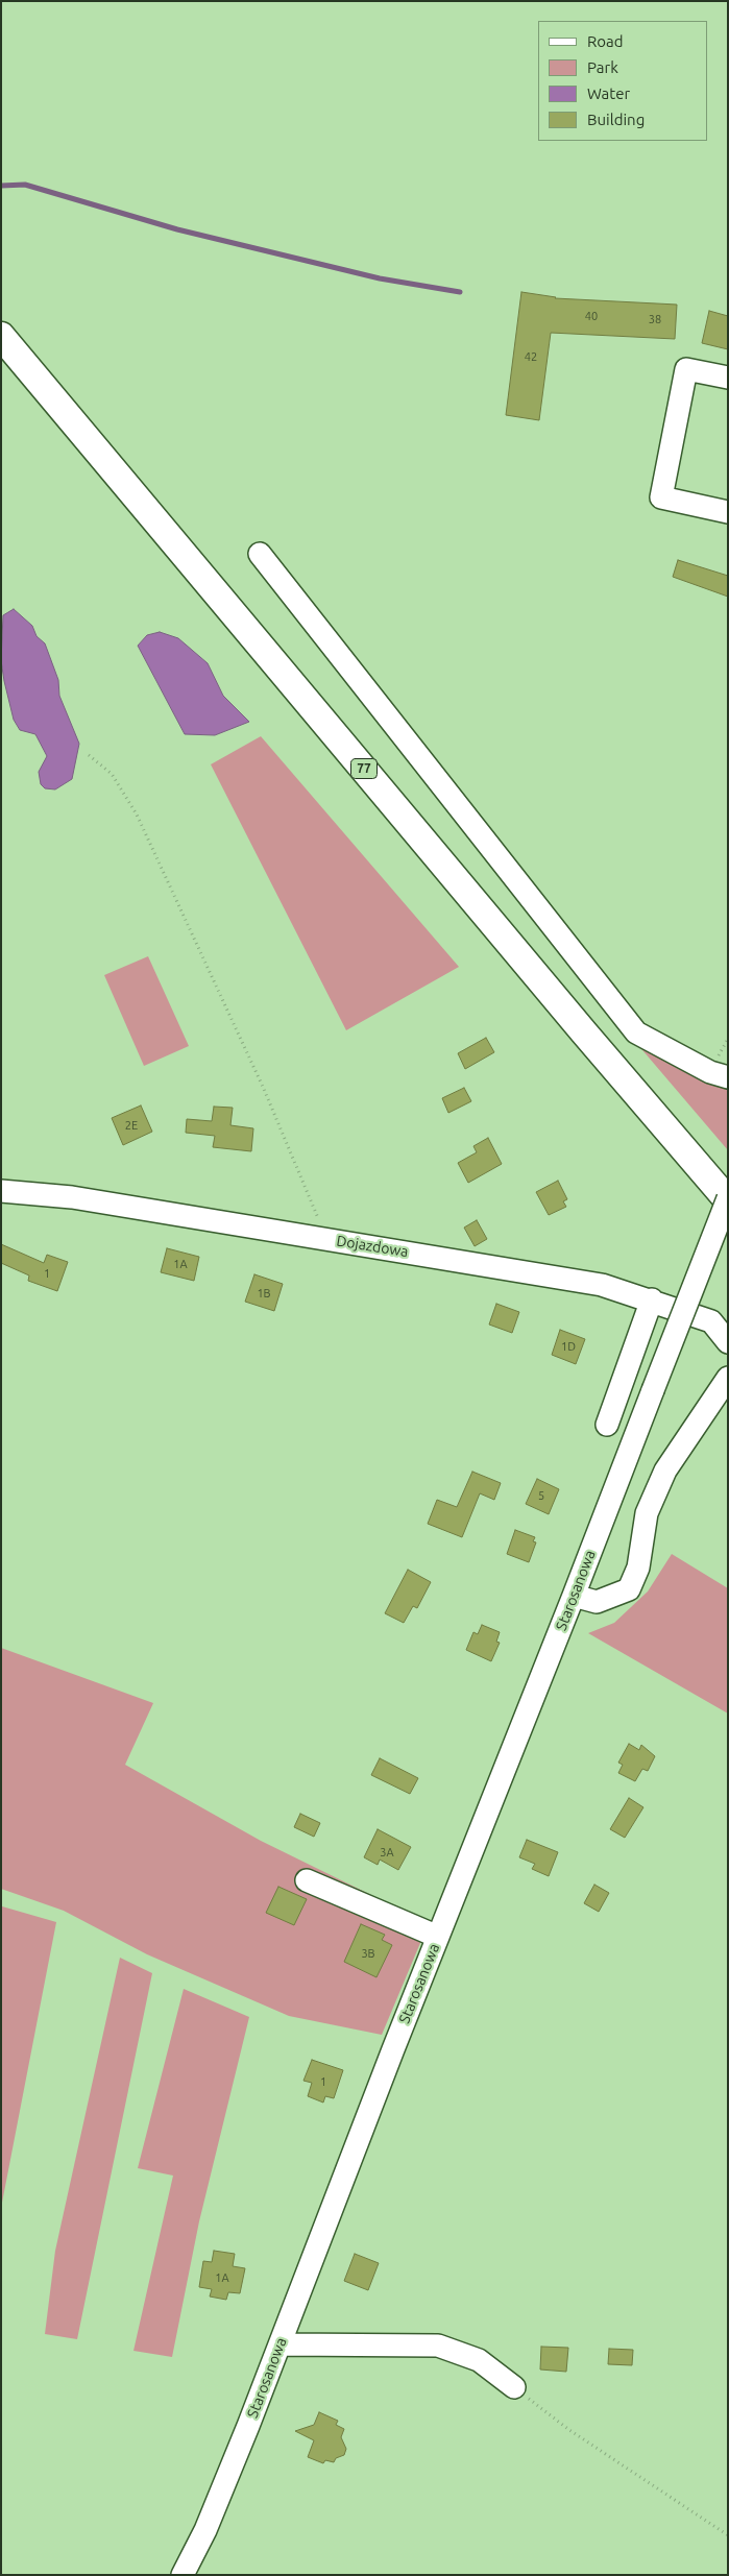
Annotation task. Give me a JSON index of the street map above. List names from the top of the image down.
{
  "streets": {
    "main road": ["77"],
    "street": ["Dojazdowa", "Starosanowa"]
  },
  "crossings": [
    ["77", "Starosanowa"]
  ],
  "house_numbers": [
    "40",
    "38",
    "42",
    "2E",
    "1A",
    "1",
    "1B",
    "1D",
    "5",
    "3A",
    "3B",
    "1",
    "1A"
  ],
  "legend": [
    "Road",
    "Park",
    "Water",
    "Building"
  ]
}
